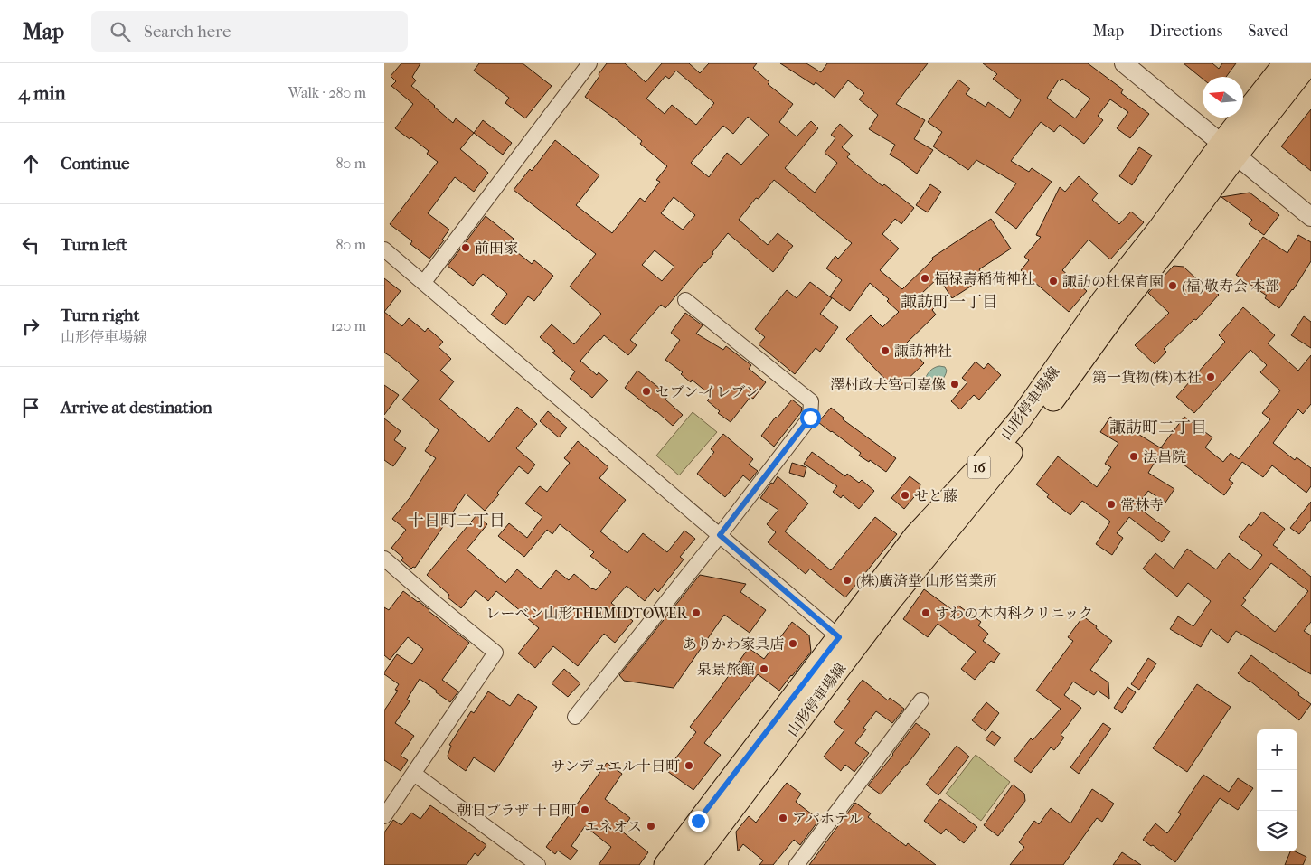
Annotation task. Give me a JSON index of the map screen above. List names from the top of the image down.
{
  "streets": {
    "main road": ["山形停車場線", "16"]
  },
  "districts": ["諏訪町一丁目", "諏訪町二丁目", "十日町二丁目"],
  "places": [
    "前田家",
    "福禄壽稲荷神社",
    "諏訪の杜保育園",
    "(福)敬寿会 本部",
    "諏訪神社",
    "第一貨物(株)本社",
    "澤村政夫宮司嘉像",
    "セブン-イレブン",
    "法昌院",
    "せと藤",
    "常林寺",
    "(株)廣済堂 山形営業所",
    "レーベン山形THEMIDTOWER",
    "すわの木内科クリニック",
    "ありかわ家具店",
    "泉景旅館",
    "サンデュエル十日町",
    "朝日プラザ 十日町",
    "アパホテル",
    "エネオス"
  ],
  "north": "left",
  "page": {
    "header": "Map",
    "search": "Search here",
    "nav": ["Map", "Directions", "Saved"],
    "heading": ["4 min", "Walk · 280 m"],
    "list": [
      ["Continue", "80 m"],
      ["Turn left", "80 m"],
      ["Turn right", "山形停車場線", "120 m"],
      "Arrive at destination"
    ],
    "map_buttons": ["+", "−"]
  }
}
